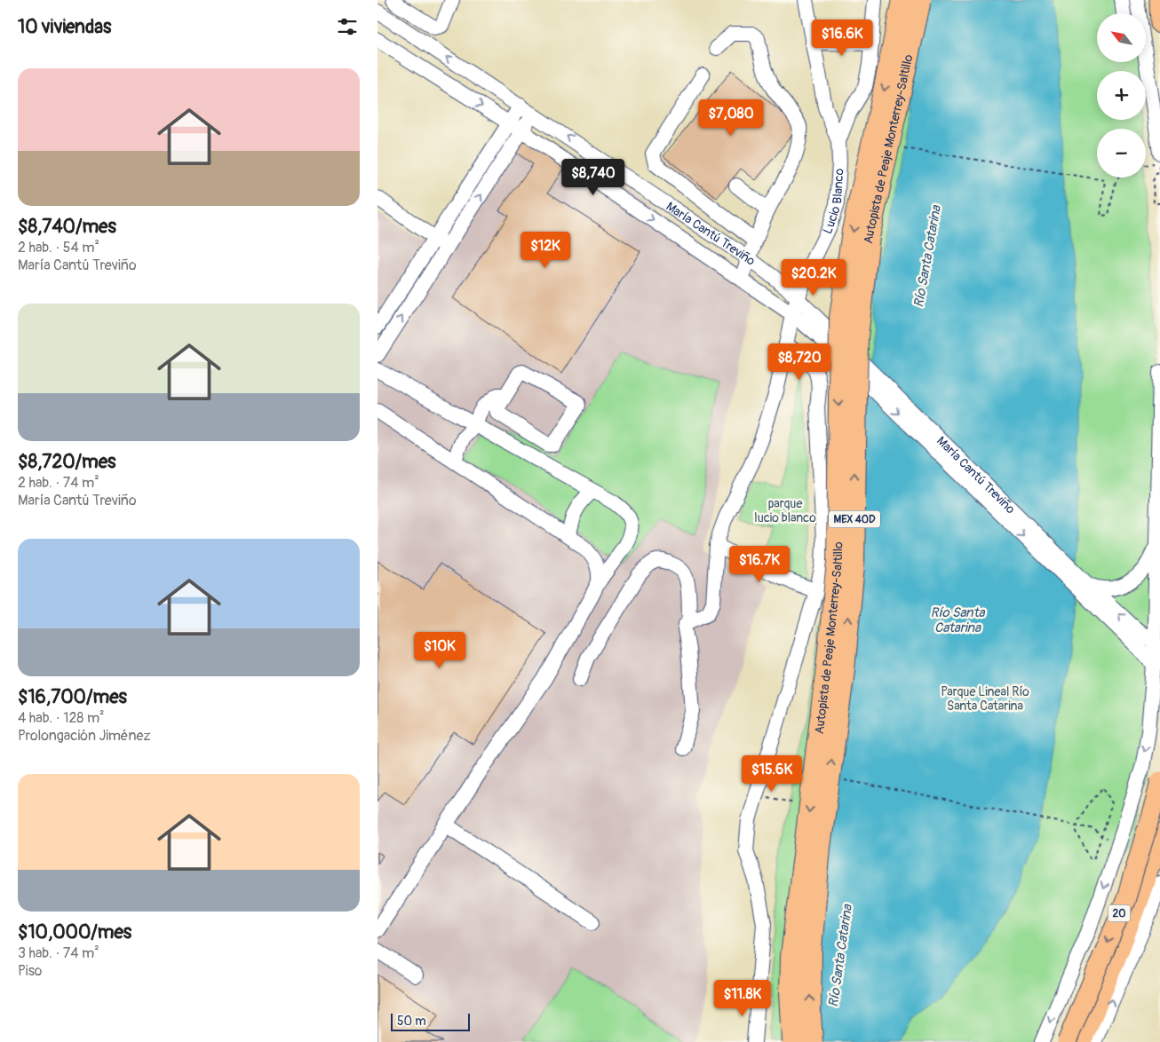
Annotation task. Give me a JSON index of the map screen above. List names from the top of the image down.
{
  "streets": {
    "highway": ["Autopista de Peaje Monterrey-Saltillo", "MEX 40D"],
    "main road": ["20"],
    "street": ["Lucio Blanco", "María Cantú Treviño"]
  },
  "crossings": [
    ["Lucio Blanco", "María Cantú Treviño"]
  ],
  "water": ["Río Santa Catarina"],
  "parks": ["parque lucio blanco", "Parque Lineal Río Santa Catarina"],
  "scale_bar": "50 m",
  "north": "top left",
  "page": {
    "heading": "10 viviendas",
    "map_buttons": ["+", "−"],
    "price": [
      "$16.6K",
      "$7,080",
      "$8,740",
      "$12K",
      "$20.2K",
      "$8,720",
      "$16.7K",
      "$10K",
      "$15.6K",
      "$11.8K"
    ],
    "list": [
      {
        "name": "$8,740/mes",
        "note": "2 hab. · 54 m² · María Cantú Treviño"
      },
      {
        "name": "$8,720/mes",
        "note": "2 hab. · 74 m² · María Cantú Treviño"
      },
      {
        "name": "$16,700/mes",
        "note": "4 hab. · 128 m² · Prolongación Jiménez"
      },
      {
        "name": "$10,000/mes",
        "note": "3 hab. · 74 m² · Piso"
      }
    ],
    "scale": "50 m"
  }
}
